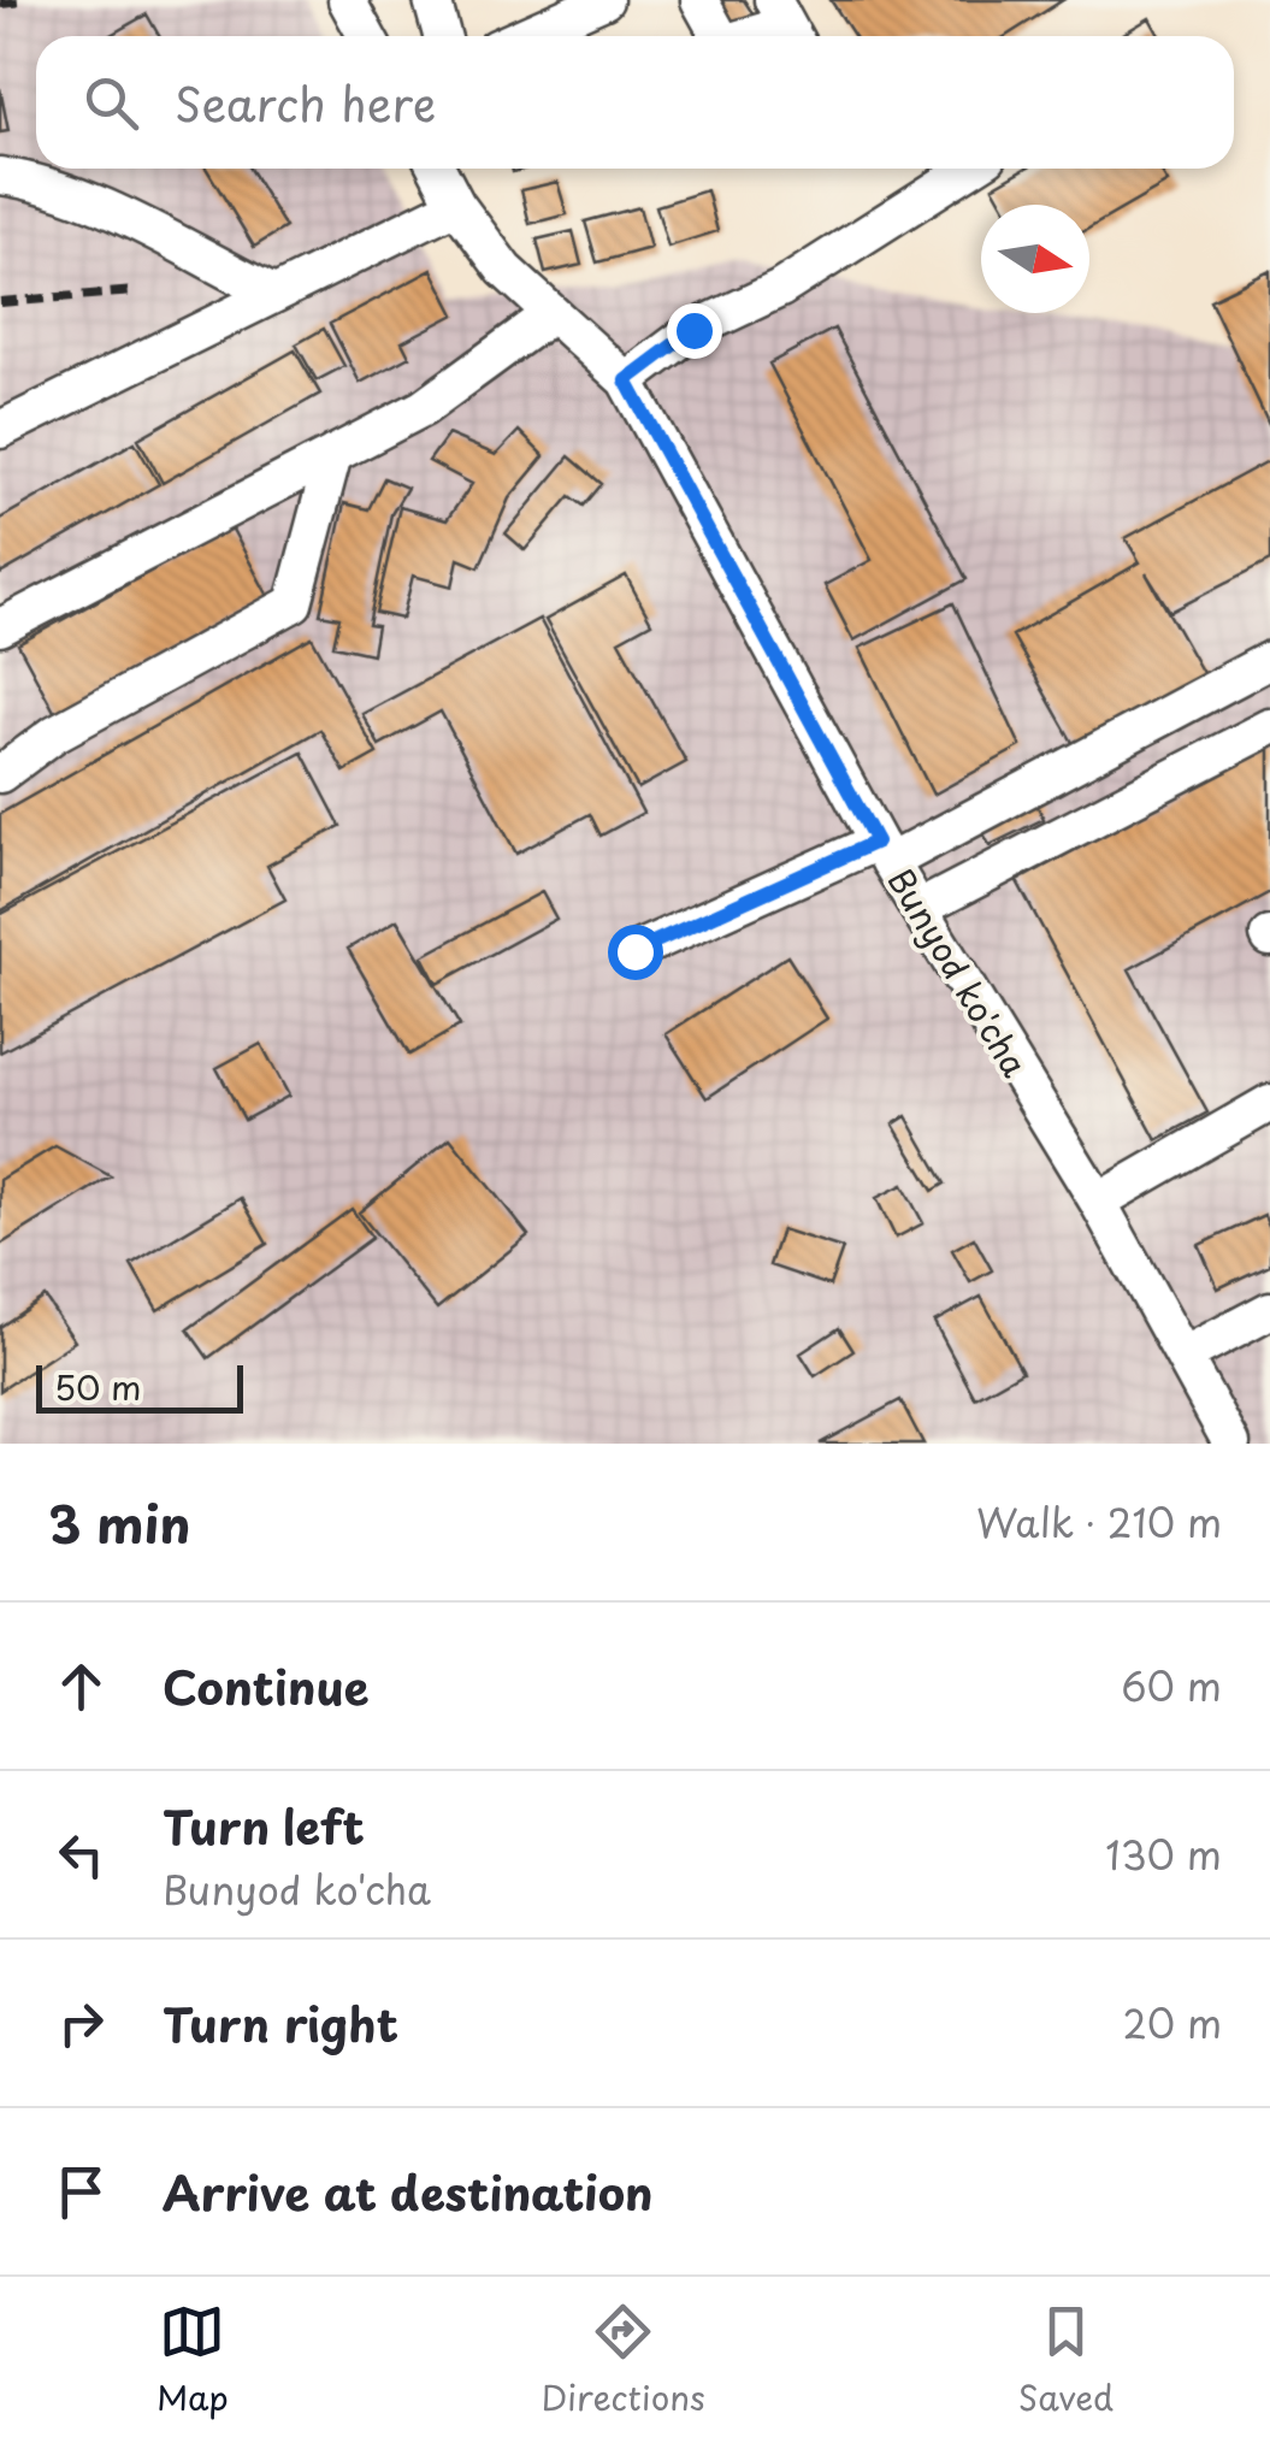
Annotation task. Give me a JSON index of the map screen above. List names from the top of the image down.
{
  "streets": {
    "street": ["Bunyod ko'cha"]
  },
  "scale_bar": "50 m",
  "north": "right",
  "page": {
    "search": "Search here",
    "scale": "50 m",
    "heading": ["3 min", "Walk · 210 m"],
    "list": [
      ["Continue", "60 m"],
      ["Turn left", "Bunyod ko'cha", "130 m"],
      ["Turn right", "20 m"],
      "Arrive at destination"
    ],
    "nav": ["Map", "Directions", "Saved"]
  }
}
